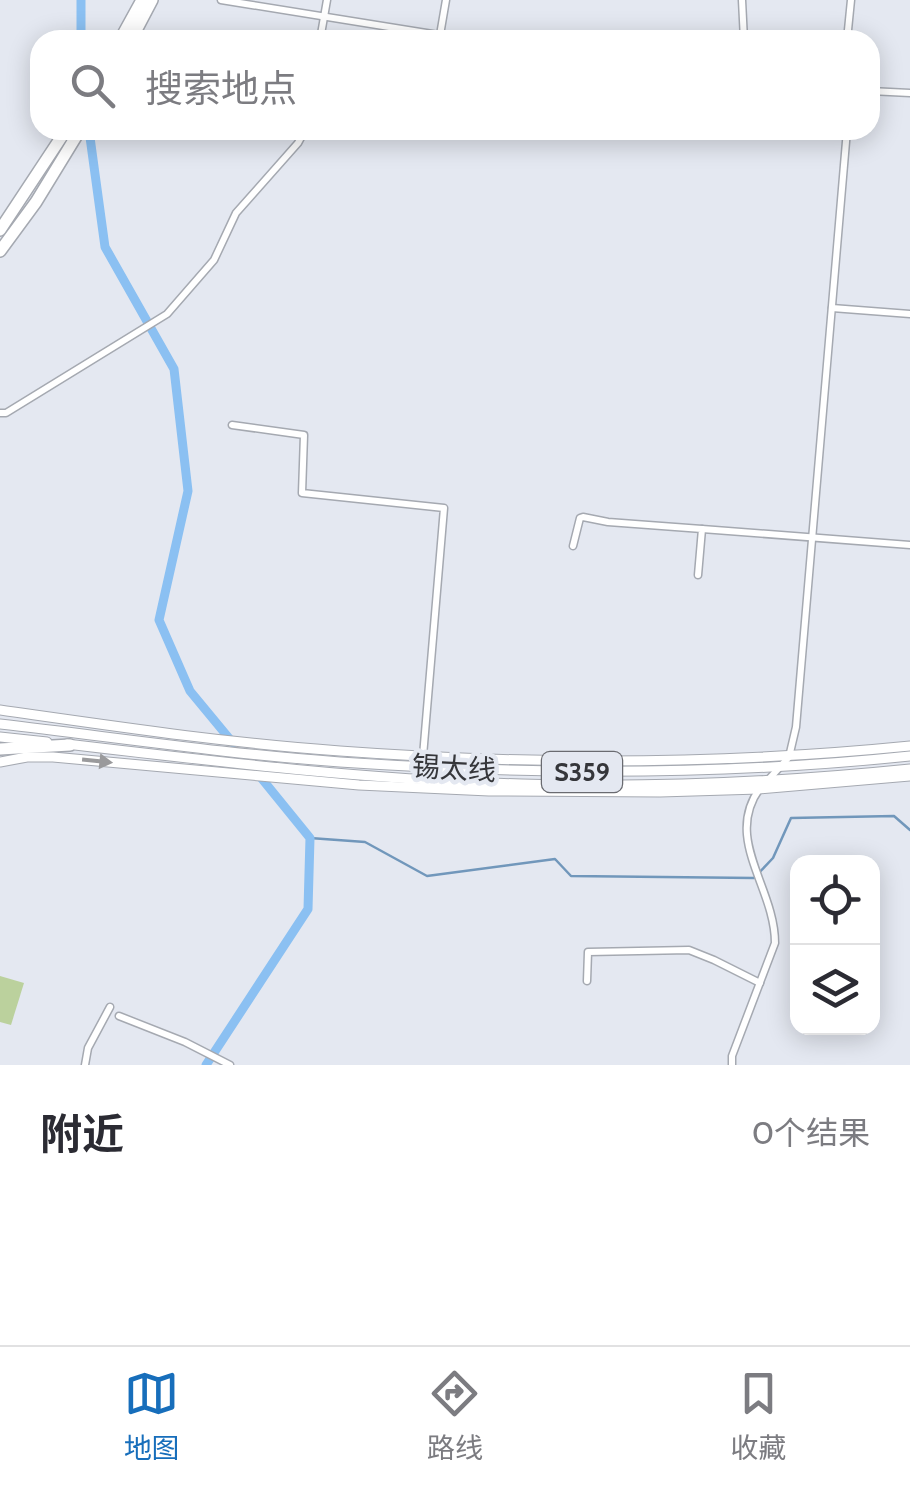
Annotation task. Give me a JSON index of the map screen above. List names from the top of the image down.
{
  "streets": {
    "main road": ["锡太线", "S359"]
  },
  "page": {
    "search": "搜索地点",
    "heading": ["附近", "0个结果"],
    "nav": ["地图", "路线", "收藏"]
  }
}
